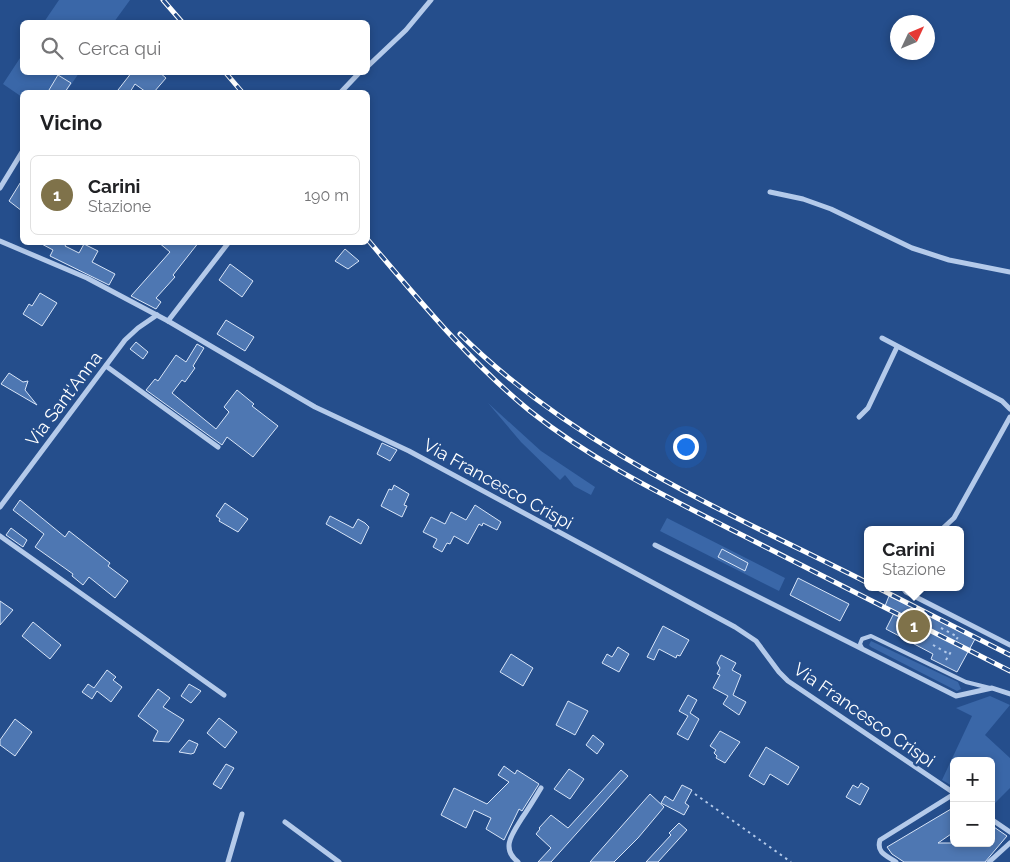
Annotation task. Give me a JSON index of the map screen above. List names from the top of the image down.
{
  "streets": {
    "street": ["Via Sant'Anna", "Via Francesco Crispi"]
  },
  "crossings": [
    ["Via Sant'Anna", "Via Francesco Crispi"]
  ],
  "north": "top right",
  "page": {
    "search": "Cerca qui",
    "heading": "Vicino",
    "list": [
      {
        "mark": "1",
        "name": "Carini",
        "note": "Stazione",
        "value": "190 m"
      }
    ],
    "popup": ["Carini", "Stazione"],
    "pins": "1",
    "map_buttons": ["+", "−"]
  }
}
